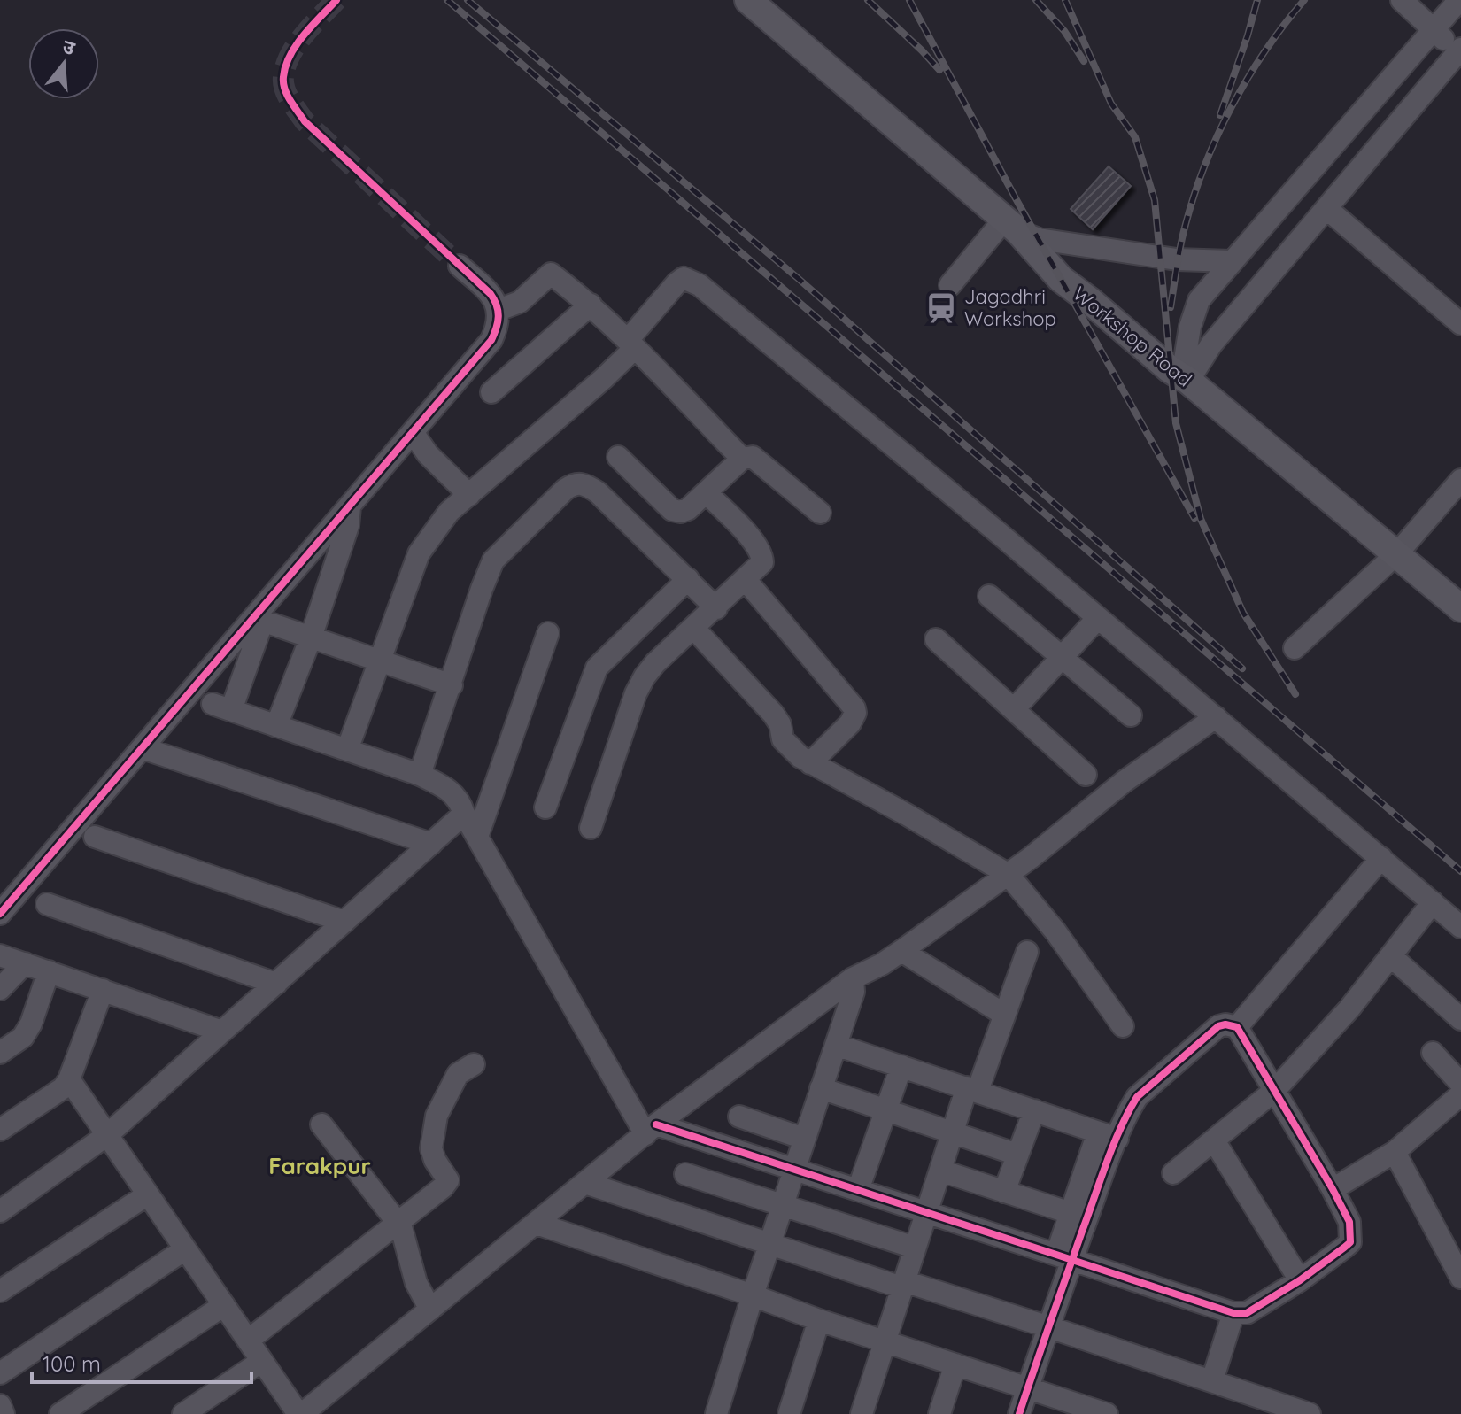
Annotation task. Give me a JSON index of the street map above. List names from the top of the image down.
{
  "streets": {
    "main road": ["Workshop Road"]
  },
  "districts": ["Farakpur"],
  "places": {
    "station": ["Jagadhri Workshop"]
  },
  "scale_bar": "100 m",
  "north": "top"
}
